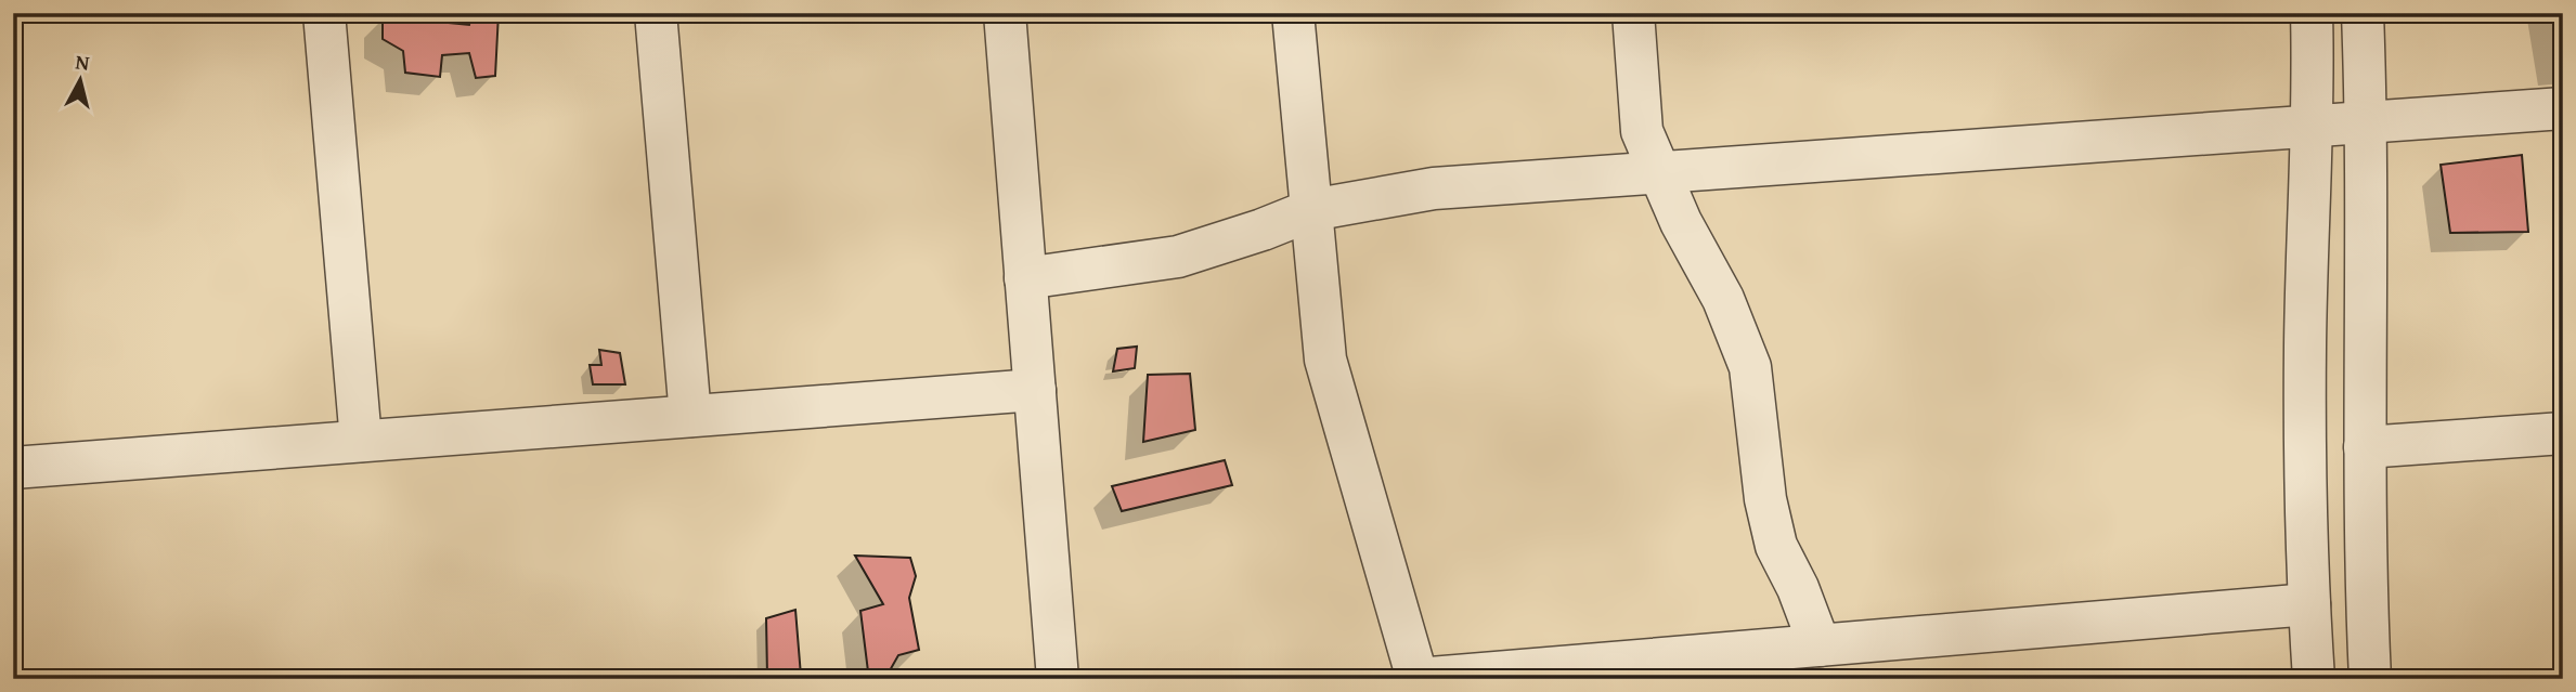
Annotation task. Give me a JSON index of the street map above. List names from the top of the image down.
{
  "north": "top"
}
